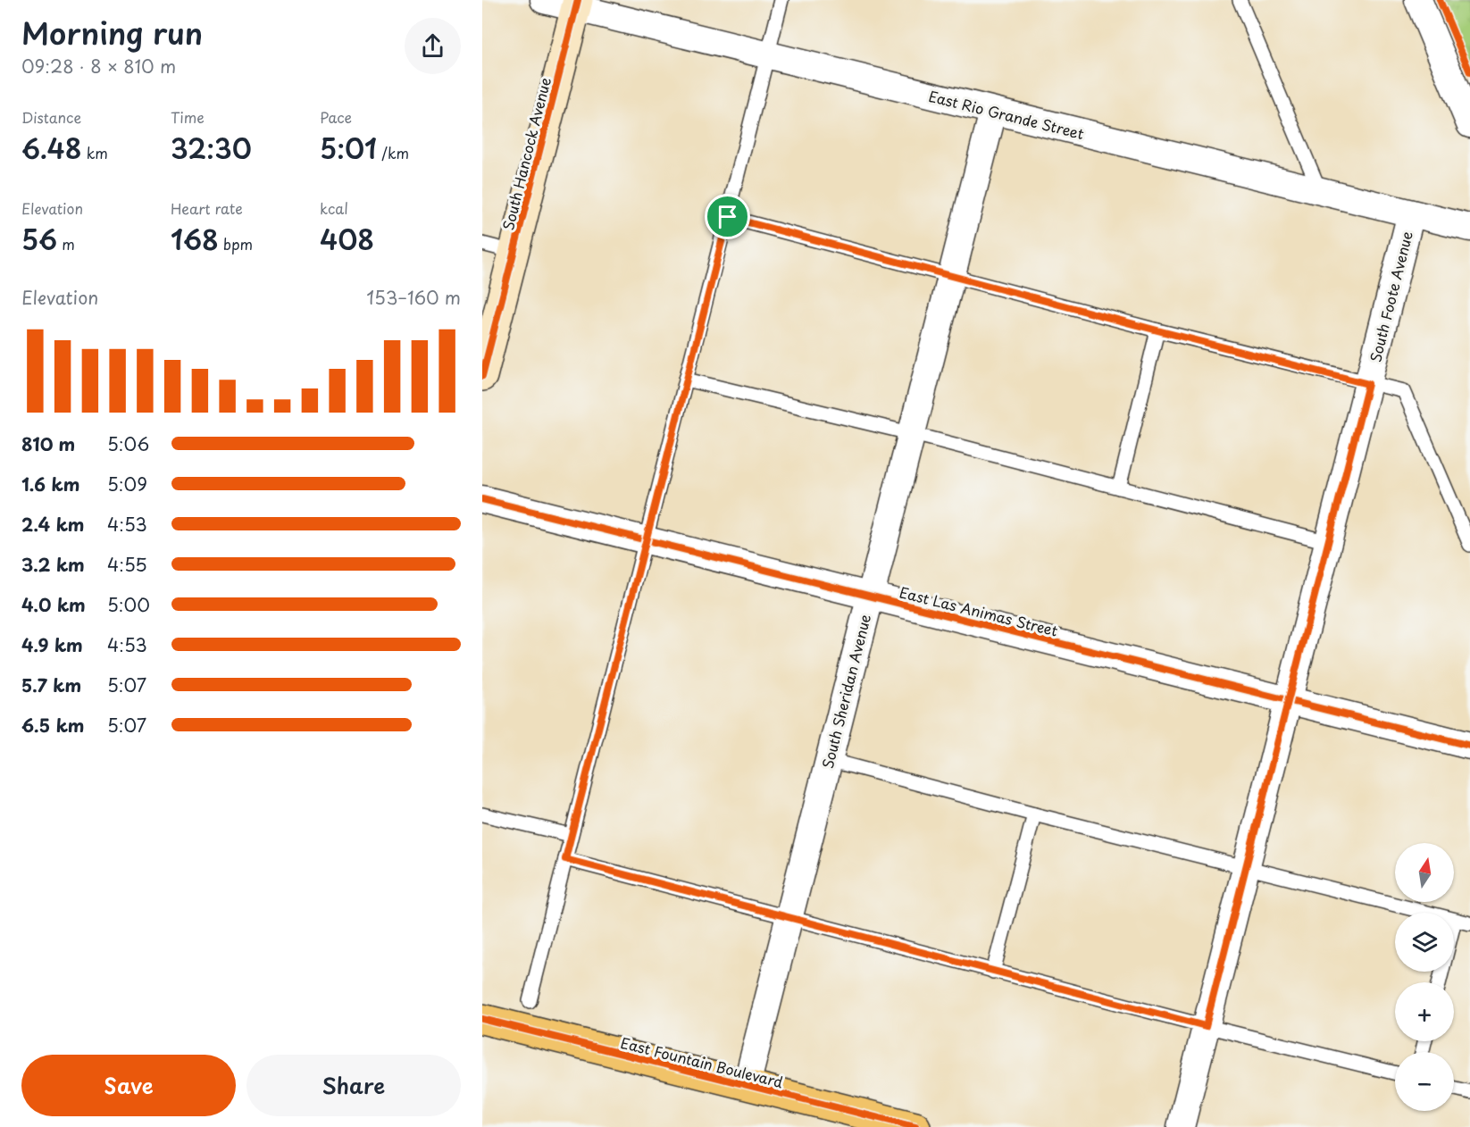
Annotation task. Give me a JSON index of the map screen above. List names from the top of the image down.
{
  "streets": {
    "main road": ["South Hancock Avenue", "East Fountain Boulevard"],
    "street": [
      "East Rio Grande Street",
      "South Foote Avenue",
      "East Las Animas Street",
      "South Sheridan Avenue"
    ]
  },
  "crossings": [
    ["East Rio Grande Street", "South Hancock Avenue"],
    ["East Rio Grande Street", "South Foote Avenue"],
    ["East Rio Grande Street", "South Sheridan Avenue"],
    ["South Foote Avenue", "East Las Animas Street"],
    ["East Las Animas Street", "South Sheridan Avenue"],
    ["South Sheridan Avenue", "East Fountain Boulevard"]
  ],
  "north": "top",
  "page": {
    "heading": ["Morning run", "09:28 · 8 × 810 m"],
    "stats": [
      ["Distance", "6.48 km"],
      ["Time", "32:30"],
      ["Pace", "5:01 /km"],
      ["Elevation", "56 m"],
      ["Heart rate", "168 bpm"],
      ["kcal", "408"]
    ],
    "chart": ["Elevation", "153–160 m"],
    "list": [
      {
        "name": "810 m",
        "note": "5:06"
      },
      {
        "name": "1.6 km",
        "note": "5:09"
      },
      {
        "name": "2.4 km",
        "note": "4:53"
      },
      {
        "name": "3.2 km",
        "note": "4:55"
      },
      {
        "name": "4.0 km",
        "note": "5:00"
      },
      {
        "name": "4.9 km",
        "note": "4:53"
      },
      {
        "name": "5.7 km",
        "note": "5:07"
      },
      {
        "name": "6.5 km",
        "note": "5:07"
      }
    ],
    "map_buttons": ["+", "−"],
    "buttons": ["Save", "Share"]
  }
}
